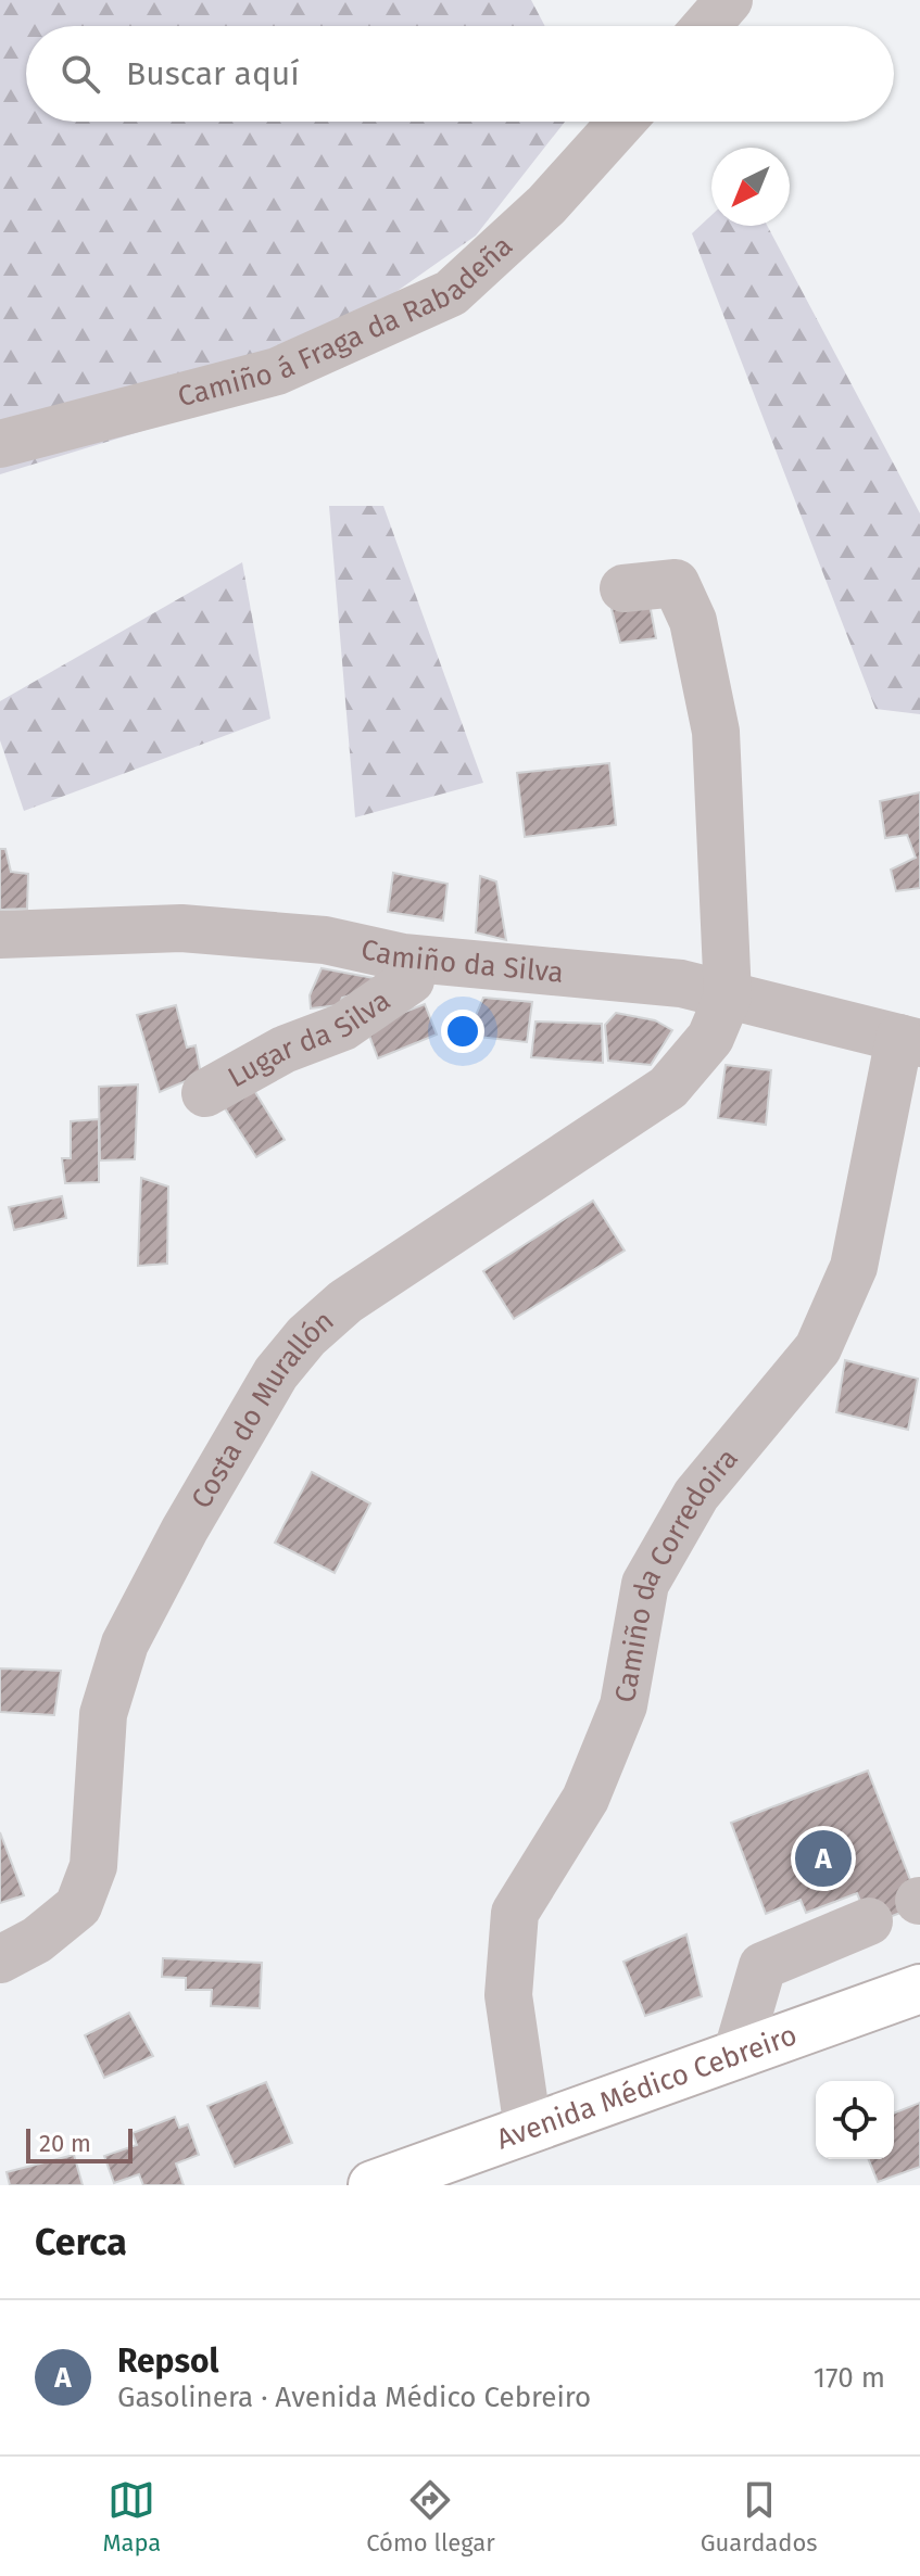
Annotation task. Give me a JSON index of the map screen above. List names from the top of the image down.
{
  "streets": {
    "main road": ["Avenida Médico Cebreiro"],
    "street": [
      "Camiño á Fraga da Rabadeña",
      "Camiño da Silva",
      "Lugar da Silva",
      "Costa do Murallón",
      "Camiño da Corredoira"
    ]
  },
  "crossings": [
    ["Camiño da Silva", "Lugar da Silva"],
    ["Camiño da Silva", "Costa do Murallón"],
    ["Camiño da Silva", "Camiño da Corredoira"],
    ["Lugar da Silva", "Costa do Murallón"],
    ["Camiño da Corredoira", "Avenida Médico Cebreiro"]
  ],
  "scale_bar": "20 m",
  "north": "bottom left",
  "page": {
    "search": "Buscar aquí",
    "pins": "A",
    "scale": "20 m",
    "heading": "Cerca",
    "list": [
      {
        "mark": "A",
        "name": "Repsol",
        "note": "Gasolinera · Avenida Médico Cebreiro",
        "value": "170 m"
      }
    ],
    "nav": ["Mapa", "Cómo llegar", "Guardados"]
  }
}
